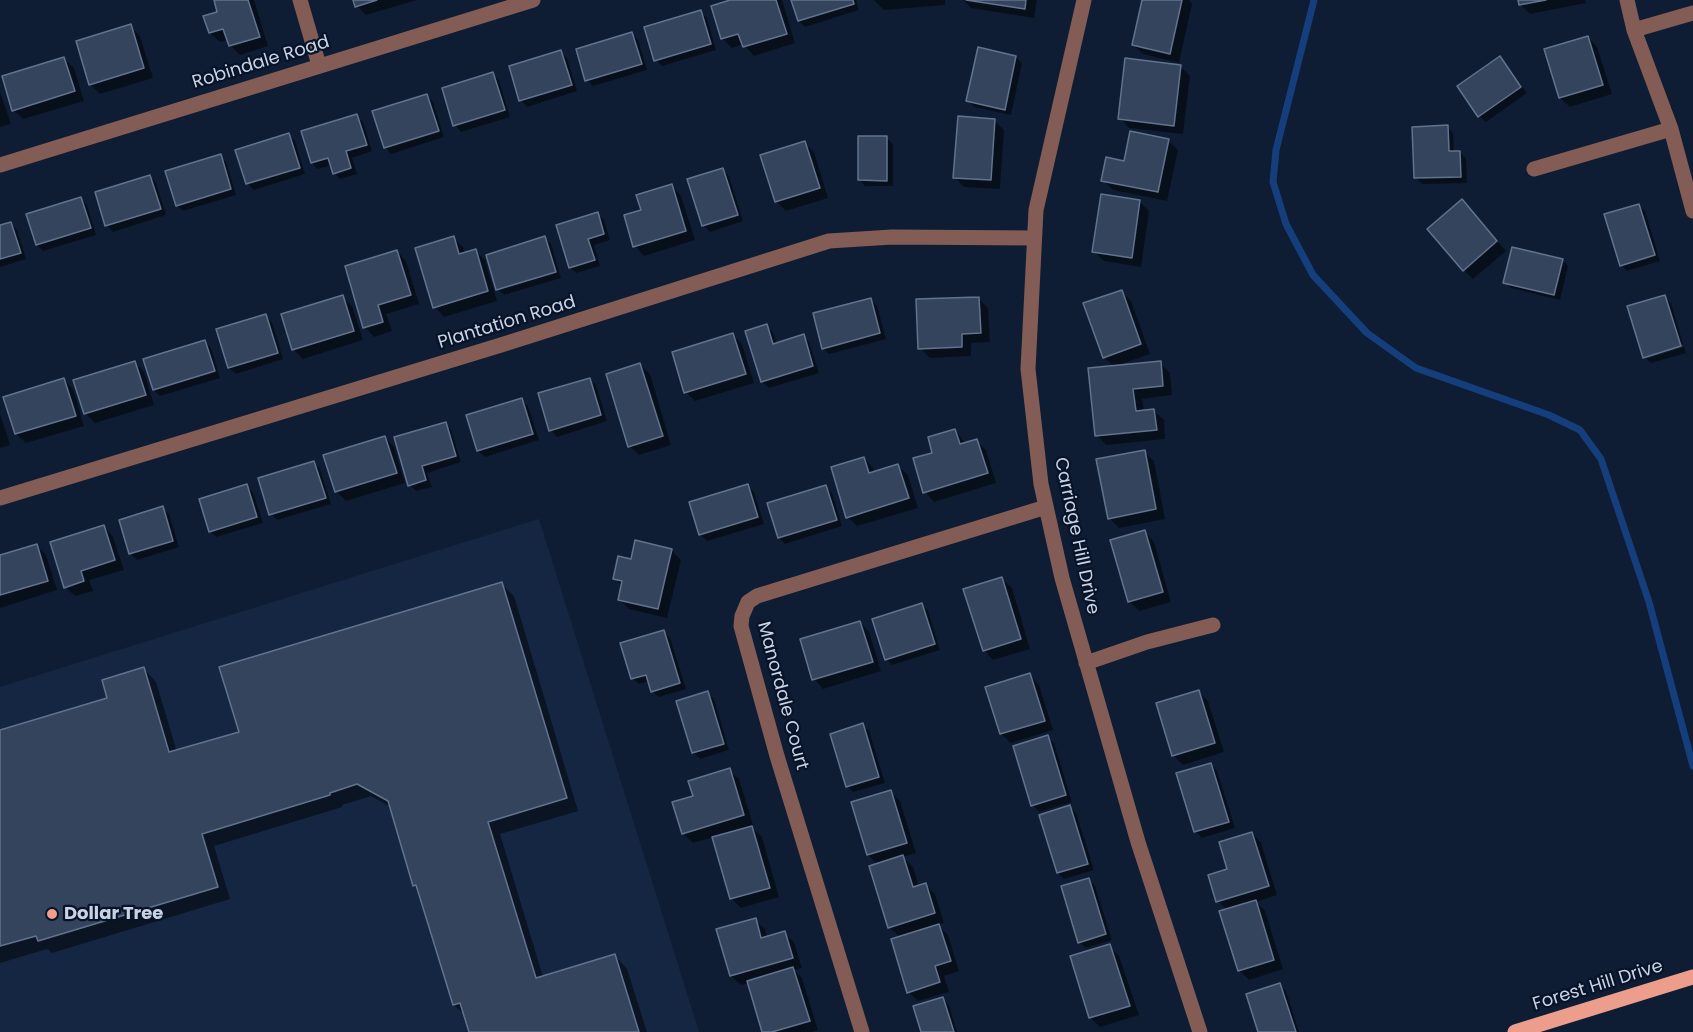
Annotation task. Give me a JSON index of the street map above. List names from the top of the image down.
{
  "streets": {
    "main road": ["Forest Hill Drive"],
    "street": [
      "Robindale Road",
      "Plantation Road",
      "Carriage Hill Drive",
      "Manordale Court"
    ]
  },
  "crossings": [
    ["Plantation Road", "Carriage Hill Drive"],
    ["Carriage Hill Drive", "Manordale Court"]
  ],
  "places": ["Dollar Tree"]
}
